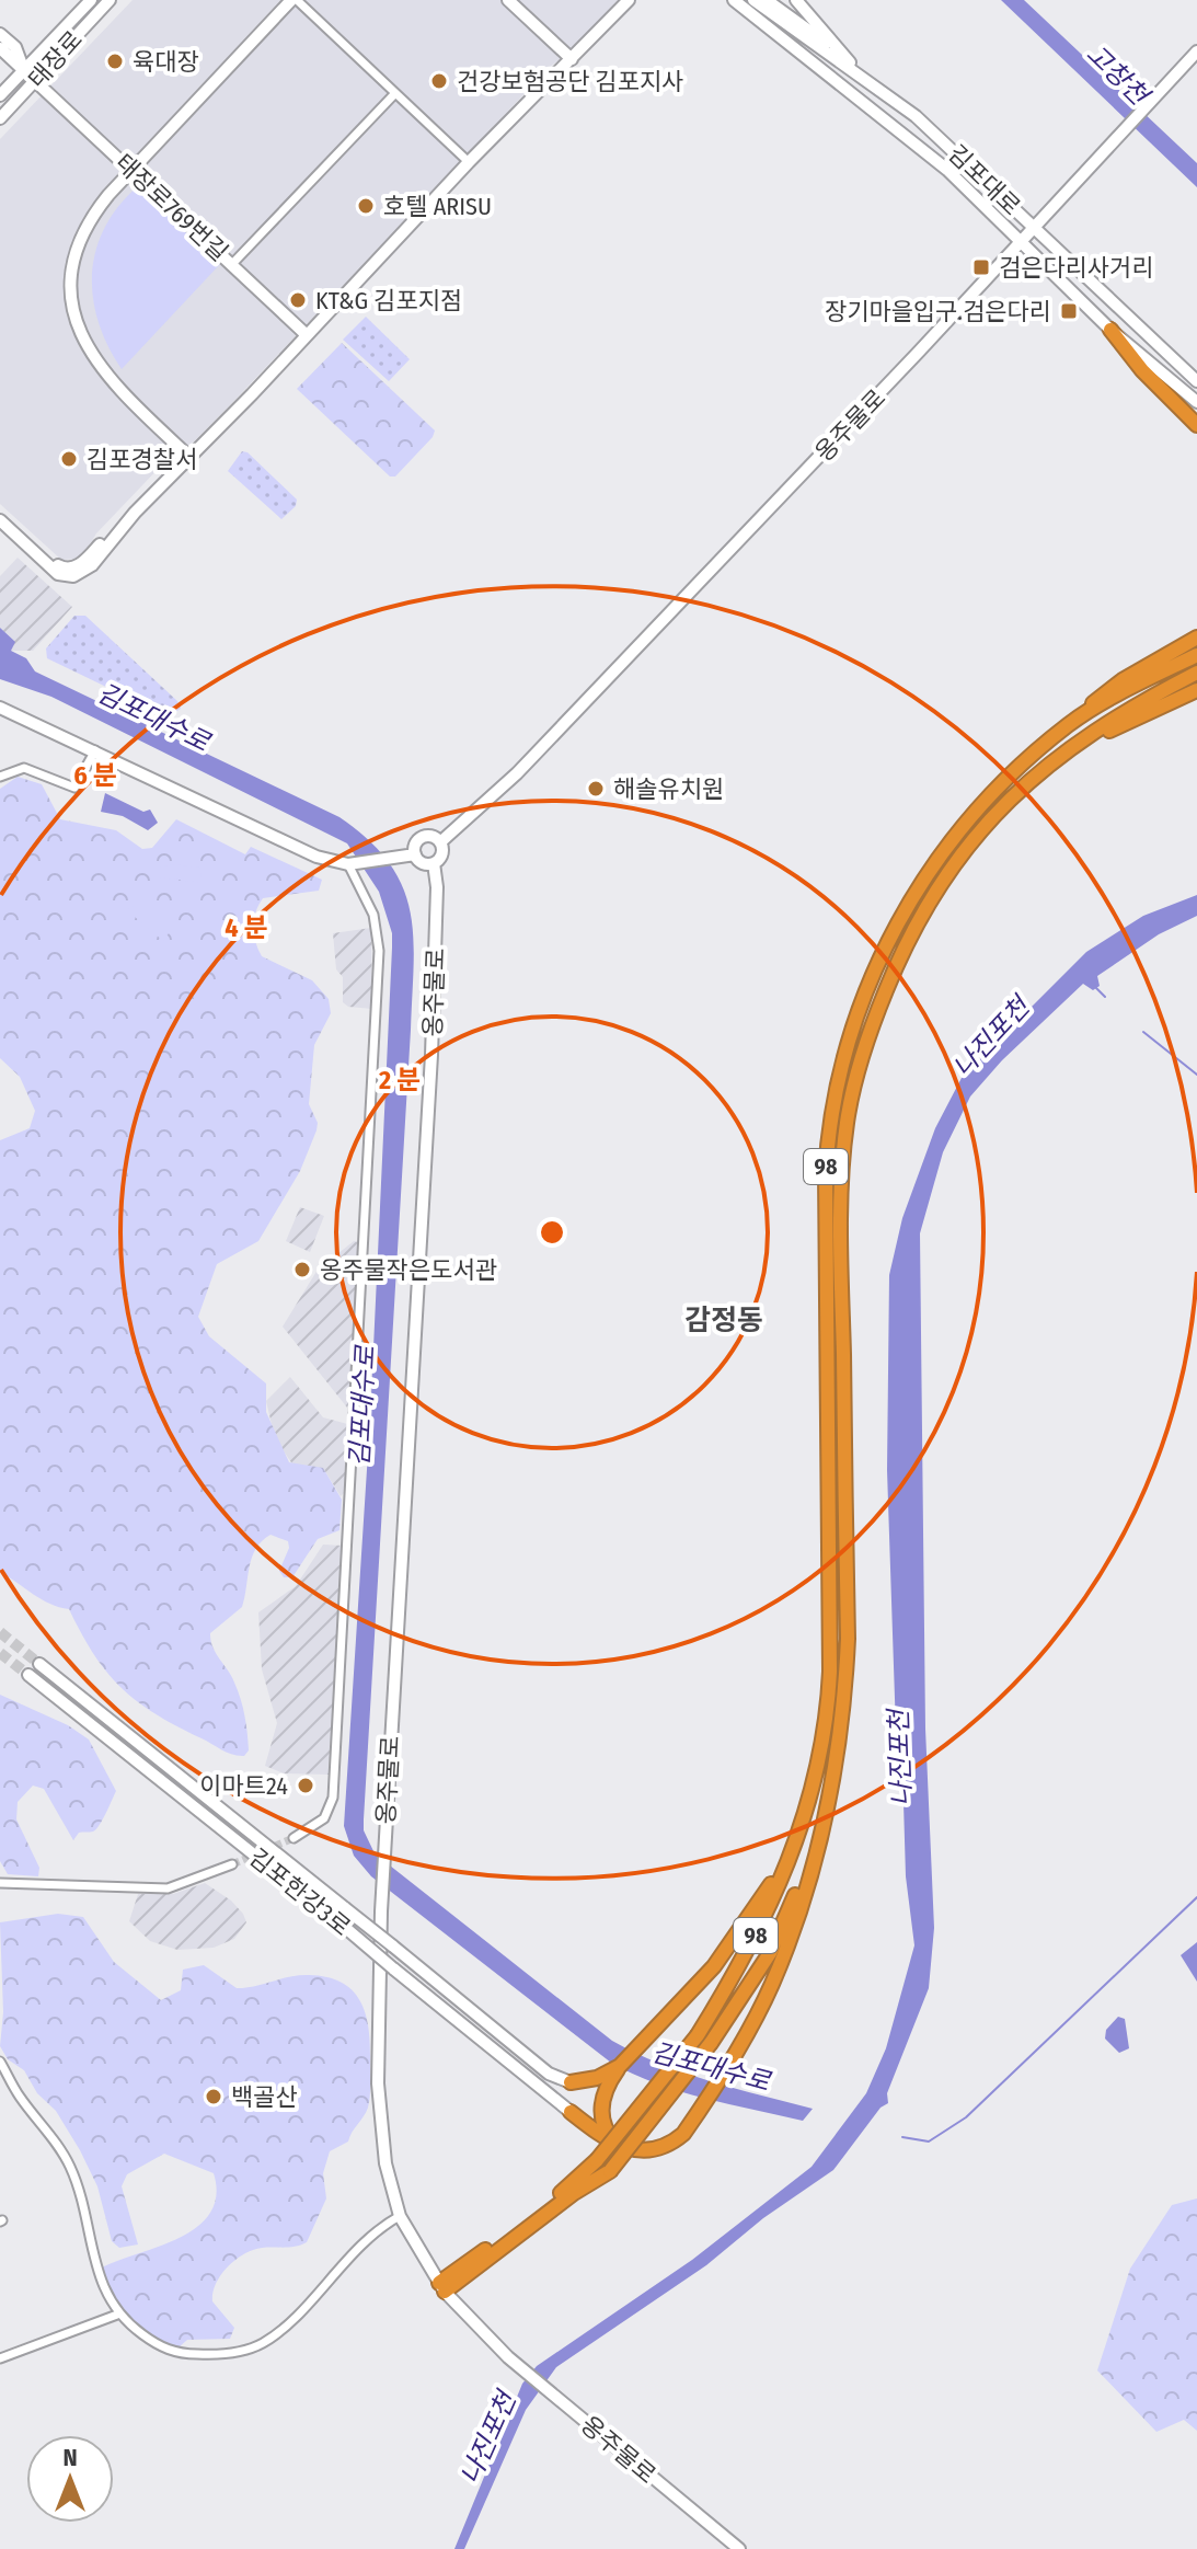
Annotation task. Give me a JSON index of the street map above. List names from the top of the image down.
{
  "streets": {
    "highway": ["98"],
    "street": [
      "태장로",
      "김포대로",
      "태장로769번길",
      "옹주물로",
      "김포한강3로"
    ]
  },
  "crossings": [
    ["태장로", "태장로769번길"],
    ["김포대로", "옹주물로"],
    ["옹주물로", "98"]
  ],
  "districts": ["감정동"],
  "water": ["고창천", "김포대수로", "나진포천"],
  "places": {
    "other": [
      "육대장",
      "건강보험공단 김포지사",
      "호텔 ARISU",
      "KT&G 김포지점",
      "김포경찰서",
      "해솔유치원",
      "옹주물작은도서관",
      "이마트24",
      "백골산"
    ],
    "transit": ["검은다리사거리", "장기마을입구.검은다리"]
  },
  "north": "top",
  "rings": ["6 분", "4 분", "2 분"]
}
